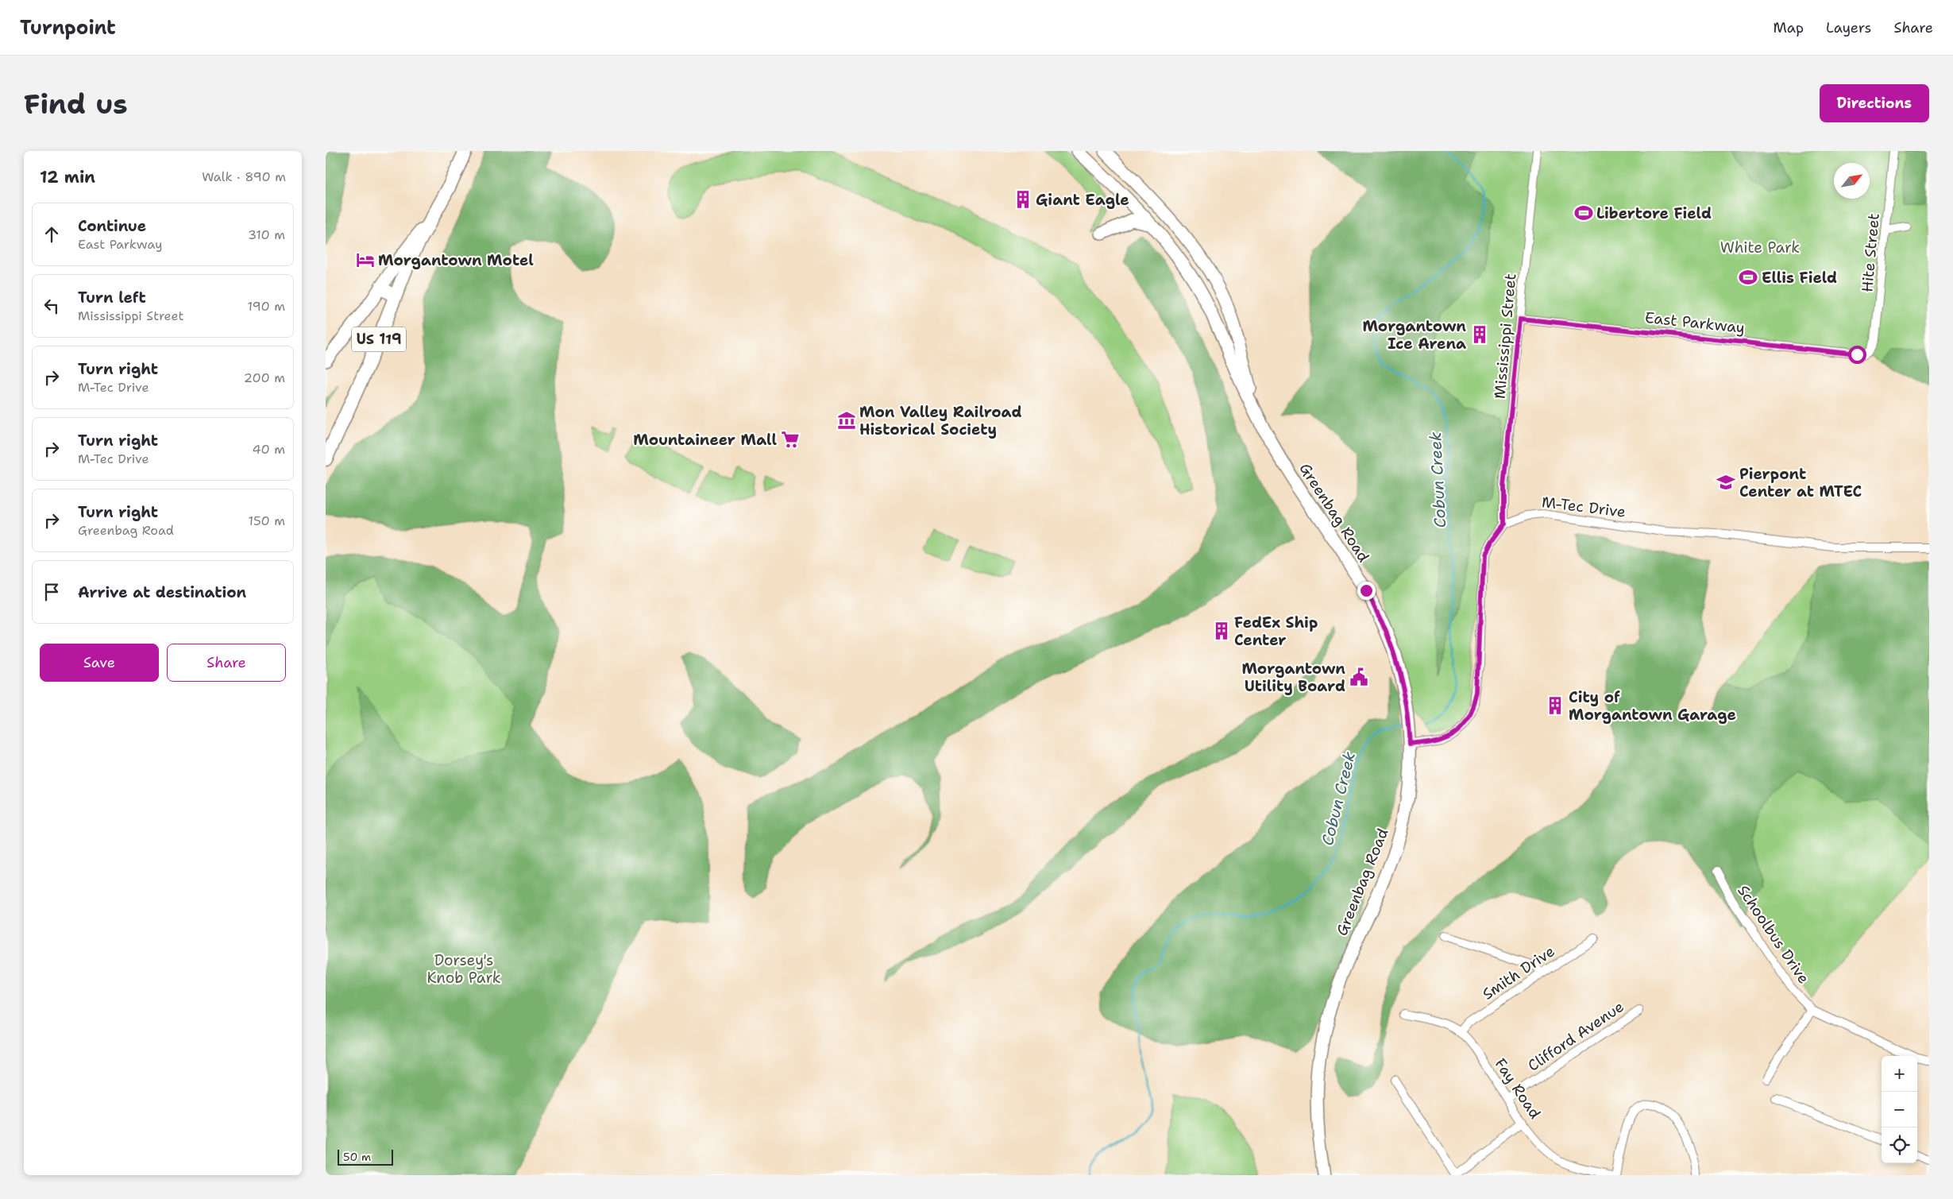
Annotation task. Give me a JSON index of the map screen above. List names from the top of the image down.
{
  "streets": {
    "main road": ["US 119", "Greenbag Road"],
    "street": [
      "Hite Street",
      "East Parkway",
      "Mississippi Street",
      "M-Tec Drive",
      "Schoolbus Drive",
      "Smith Drive",
      "Clifford Avenue",
      "Fay Road"
    ]
  },
  "crossings": [
    ["Hite Street", "East Parkway"],
    ["East Parkway", "Mississippi Street"],
    ["Mississippi Street", "M-Tec Drive"],
    ["Smith Drive", "Fay Road"],
    ["Clifford Avenue", "Fay Road"]
  ],
  "water": ["Cobun Creek"],
  "parks": ["White Park", "Dorsey's Knob Park"],
  "places": {
    "building": [
      "Giant Eagle",
      "Morgantown Ice Arena",
      "FedEx Ship Center",
      "City of Morgantown Garage"
    ],
    "sports": ["Libertore Field", "Ellis Field"],
    "hotel": ["Morgantown Motel"],
    "museum": ["Mon Valley Railroad Historical Society"],
    "supermarket": ["Mountaineer Mall"],
    "school or university": ["Pierpont Center at MTEC"],
    "public building": ["Morgantown Utility Board"]
  },
  "scale_bar": "50 m",
  "north": "top right",
  "page": {
    "header": "Turnpoint",
    "nav": ["Map", "Layers", "Share"],
    "buttons": [
      "Directions",
      ["Save", "Share"]
    ],
    "title": "Find us",
    "heading": ["12 min", "Walk · 890 m"],
    "list": [
      ["Continue", "East Parkway", "310 m"],
      ["Turn left", "Mississippi Street", "190 m"],
      ["Turn right", "M-Tec Drive", "200 m"],
      ["Turn right", "M-Tec Drive", "40 m"],
      ["Turn right", "Greenbag Road", "150 m"],
      "Arrive at destination"
    ],
    "map_buttons": ["+", "−"],
    "scale": "50 m"
  }
}
